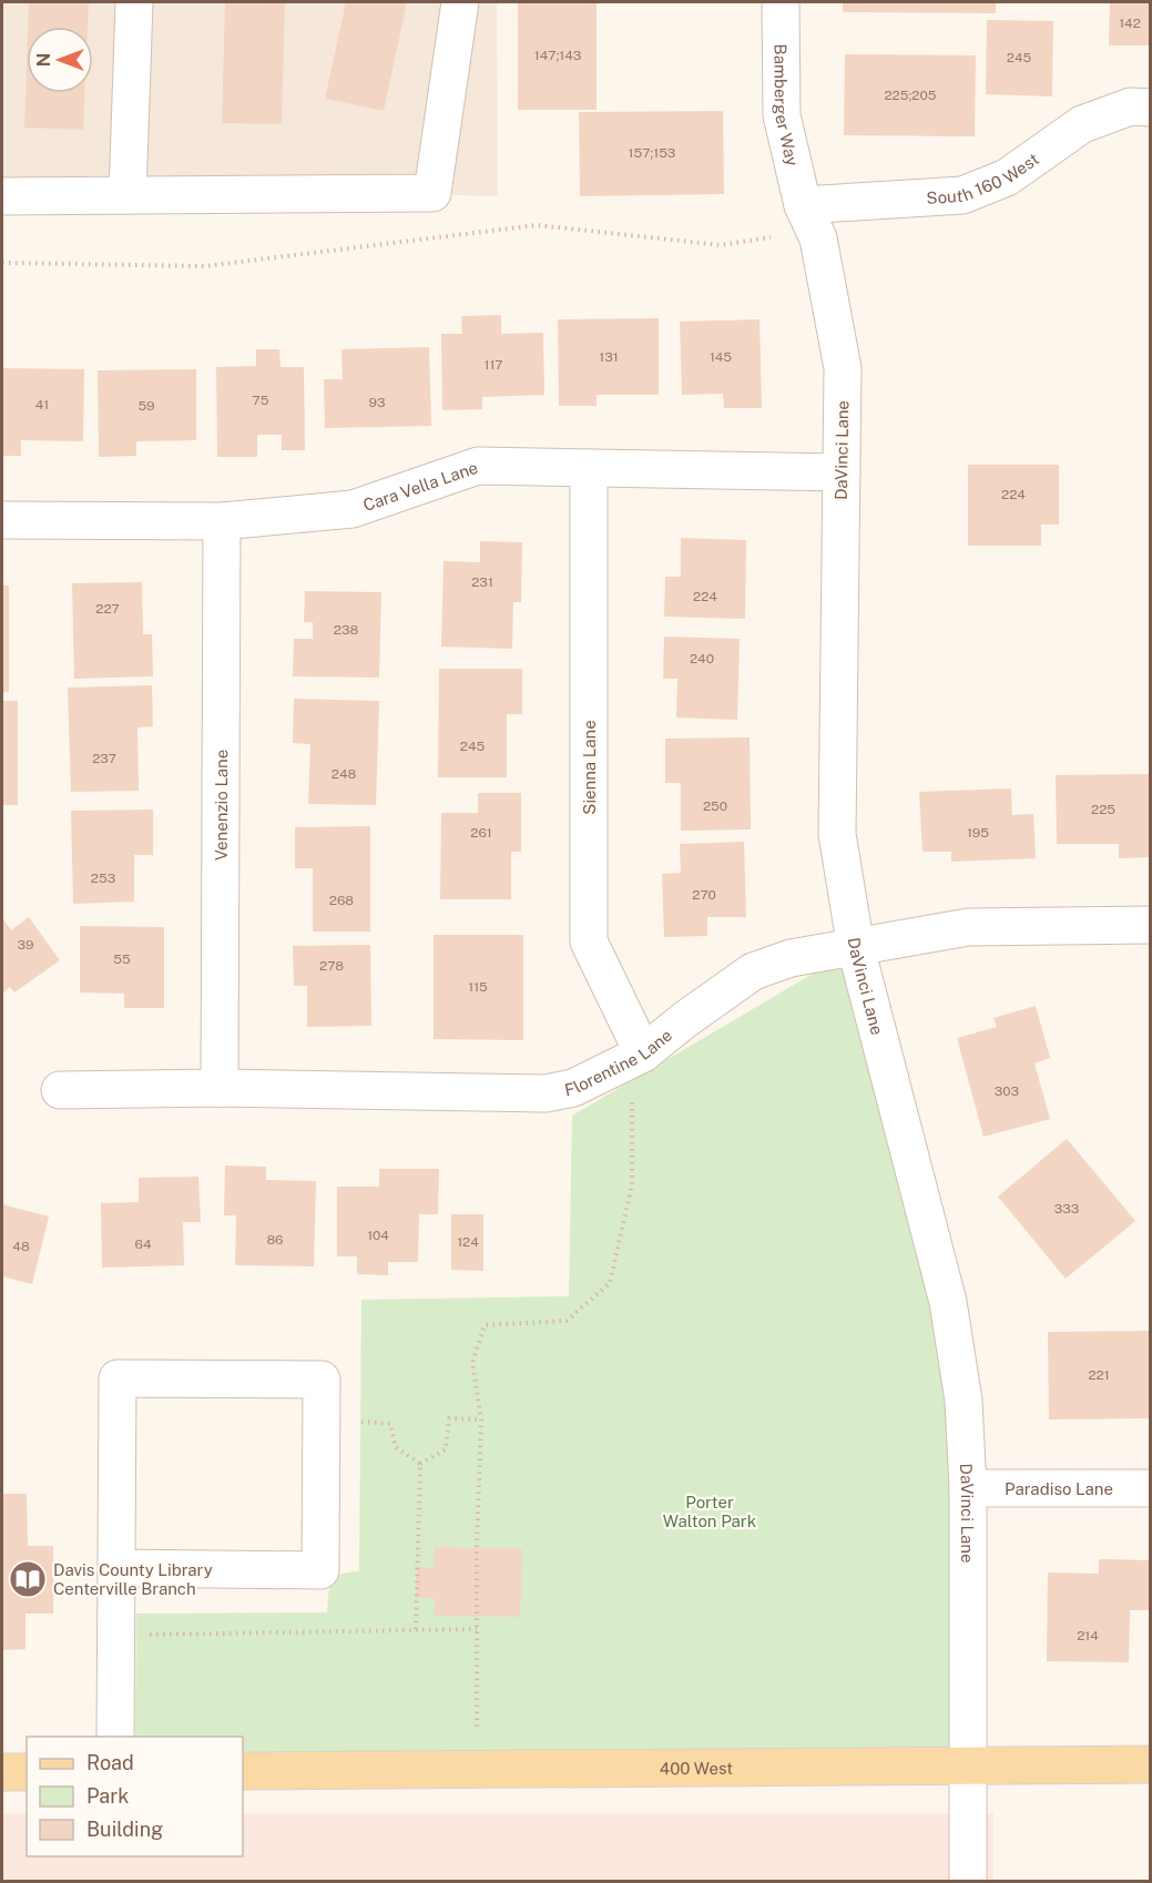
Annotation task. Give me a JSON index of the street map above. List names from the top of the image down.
{
  "streets": {
    "main road": ["400 West"],
    "street": [
      "Bamberger Way",
      "South 160 West",
      "DaVinci Lane",
      "Cara Vella Lane",
      "Sienna Lane",
      "Venenzio Lane",
      "Florentine Lane",
      "Paradiso Lane"
    ]
  },
  "crossings": [
    ["Bamberger Way", "South 160 West"],
    ["Bamberger Way", "DaVinci Lane"],
    ["South 160 West", "DaVinci Lane"],
    ["DaVinci Lane", "Cara Vella Lane"],
    ["DaVinci Lane", "Florentine Lane"],
    ["DaVinci Lane", "Paradiso Lane"],
    ["DaVinci Lane", "400 West"],
    ["Cara Vella Lane", "Sienna Lane"],
    ["Cara Vella Lane", "Venenzio Lane"],
    ["Sienna Lane", "Florentine Lane"],
    ["Venenzio Lane", "Florentine Lane"]
  ],
  "parks": ["Porter Walton Park"],
  "places": {
    "library": ["Davis County Library Centerville Branch"]
  },
  "house_numbers": [
    "142",
    "147;143",
    "245",
    "225;205",
    "157;153",
    "131",
    "145",
    "117",
    "75",
    "93",
    "41",
    "59",
    "224",
    "231",
    "224",
    "227",
    "238",
    "240",
    "245",
    "237",
    "248",
    "250",
    "225",
    "261",
    "195",
    "253",
    "270",
    "268",
    "39",
    "55",
    "278",
    "115",
    "303",
    "333",
    "104",
    "86",
    "124",
    "64",
    "48",
    "221",
    "214"
  ],
  "legend": ["Road", "Park", "Building"],
  "north": "left"
}
